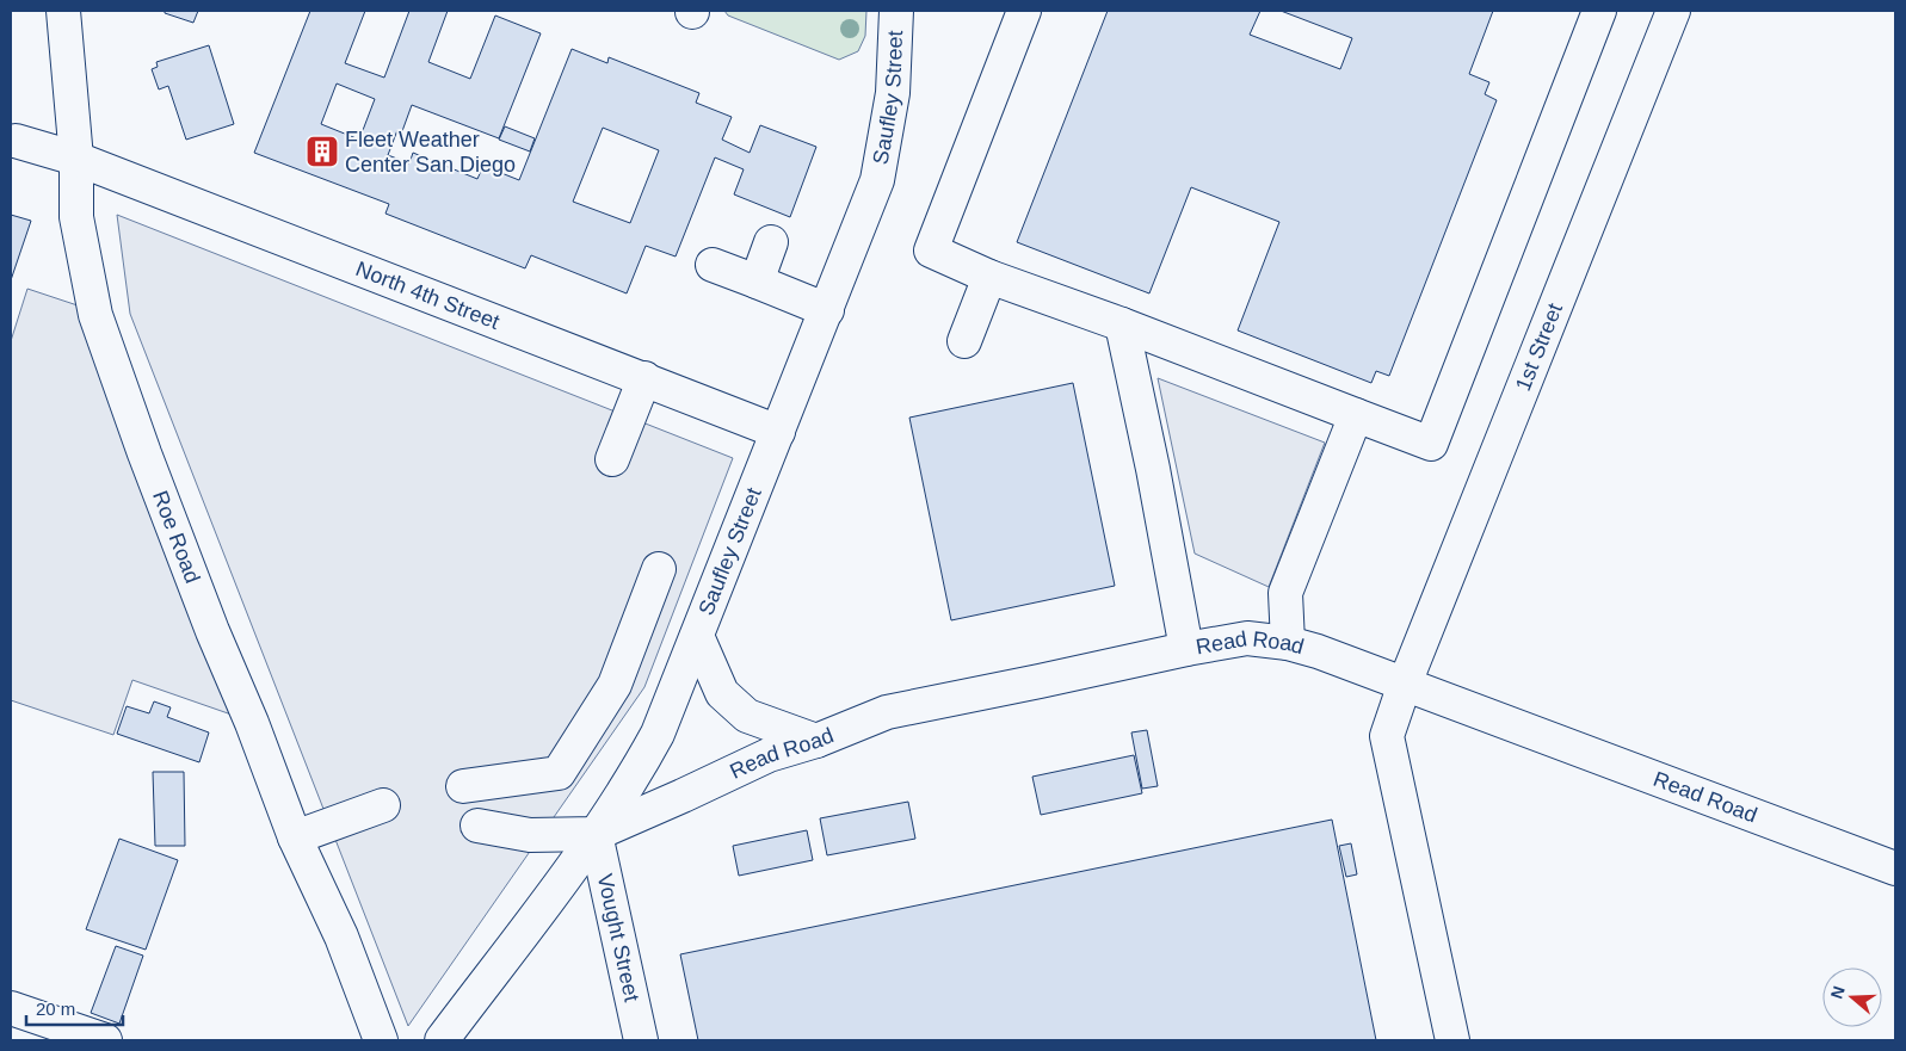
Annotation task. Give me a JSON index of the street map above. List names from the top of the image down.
{
  "streets": {
    "street": [
      "Saufley Street",
      "North 4th Street",
      "1st Street",
      "Roe Road",
      "Read Road",
      "Vought Street"
    ]
  },
  "crossings": [
    ["Saufley Street", "North 4th Street"],
    ["Saufley Street", "Read Road"],
    ["Saufley Street", "Vought Street"],
    ["North 4th Street", "Roe Road"],
    ["1st Street", "Read Road"],
    ["Read Road", "Vought Street"]
  ],
  "places": {
    "building": ["Fleet Weather Center San Diego"]
  },
  "scale_bar": "20 m",
  "north": "left"
}
